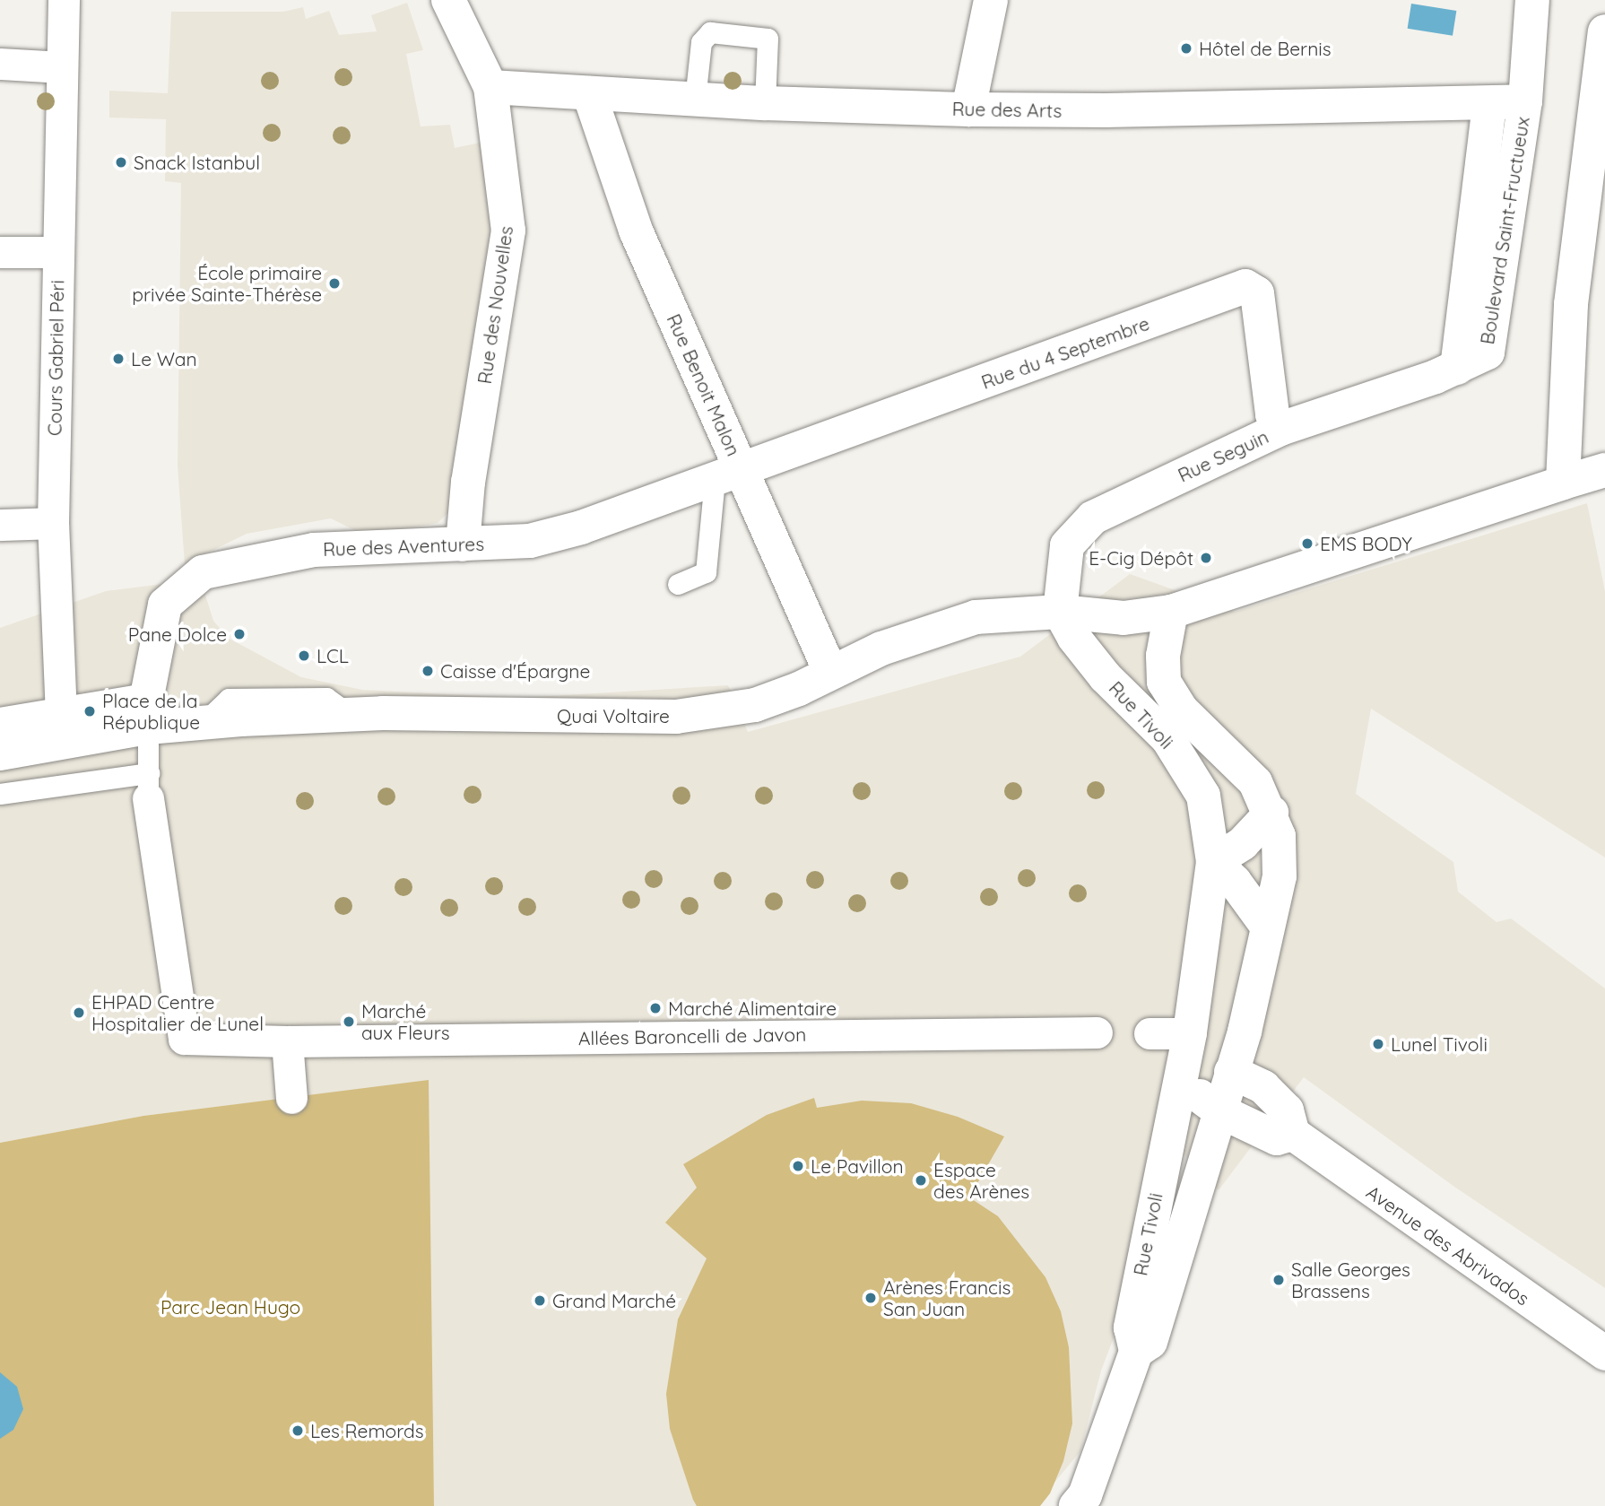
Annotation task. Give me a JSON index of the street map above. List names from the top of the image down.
{
  "streets": {
    "street": [
      "Rue des Arts",
      "Boulevard Saint-Fructueux",
      "Rue des Nouvelles",
      "Rue du 4 Septembre",
      "Cours Gabriel Péri",
      "Rue Benoit Malon",
      "Rue Seguin",
      "Rue des Aventures",
      "Rue Tivoli",
      "Quai Voltaire",
      "Allées Baroncelli de Javon",
      "Avenue des Abrivados"
    ]
  },
  "crossings": [
    ["Rue des Arts", "Boulevard Saint-Fructueux"],
    ["Rue des Arts", "Rue des Nouvelles"],
    ["Rue des Arts", "Rue Benoit Malon"],
    ["Boulevard Saint-Fructueux", "Rue Seguin"],
    ["Rue des Nouvelles", "Rue des Aventures"],
    ["Rue du 4 Septembre", "Rue Benoit Malon"],
    ["Rue du 4 Septembre", "Rue Seguin"],
    ["Rue du 4 Septembre", "Rue des Aventures"],
    ["Rue Benoit Malon", "Rue des Aventures"],
    ["Rue Benoit Malon", "Quai Voltaire"],
    ["Rue Seguin", "Rue Tivoli"],
    ["Rue Seguin", "Quai Voltaire"],
    ["Rue des Aventures", "Quai Voltaire"],
    ["Rue Tivoli", "Quai Voltaire"]
  ],
  "parks": ["Parc Jean Hugo"],
  "places": [
    "Hôtel de Bernis",
    "Snack Istanbul",
    "École primaire privée Sainte-Thérèse",
    "Le Wan",
    "EMS BODY",
    "E-Cig Dépôt",
    "Pane Dolce",
    "LCL",
    "Caisse d'Épargne",
    "Place de la République",
    "Marché Alimentaire",
    "EHPAD Centre Hospitalier de Lunel",
    "Marché aux Fleurs",
    "Lunel Tivoli",
    "Le Pavillon",
    "Espace des Arènes",
    "Salle Georges Brassens",
    "Arènes Francis San Juan",
    "Grand Marché",
    "Les Remords"
  ]
}
